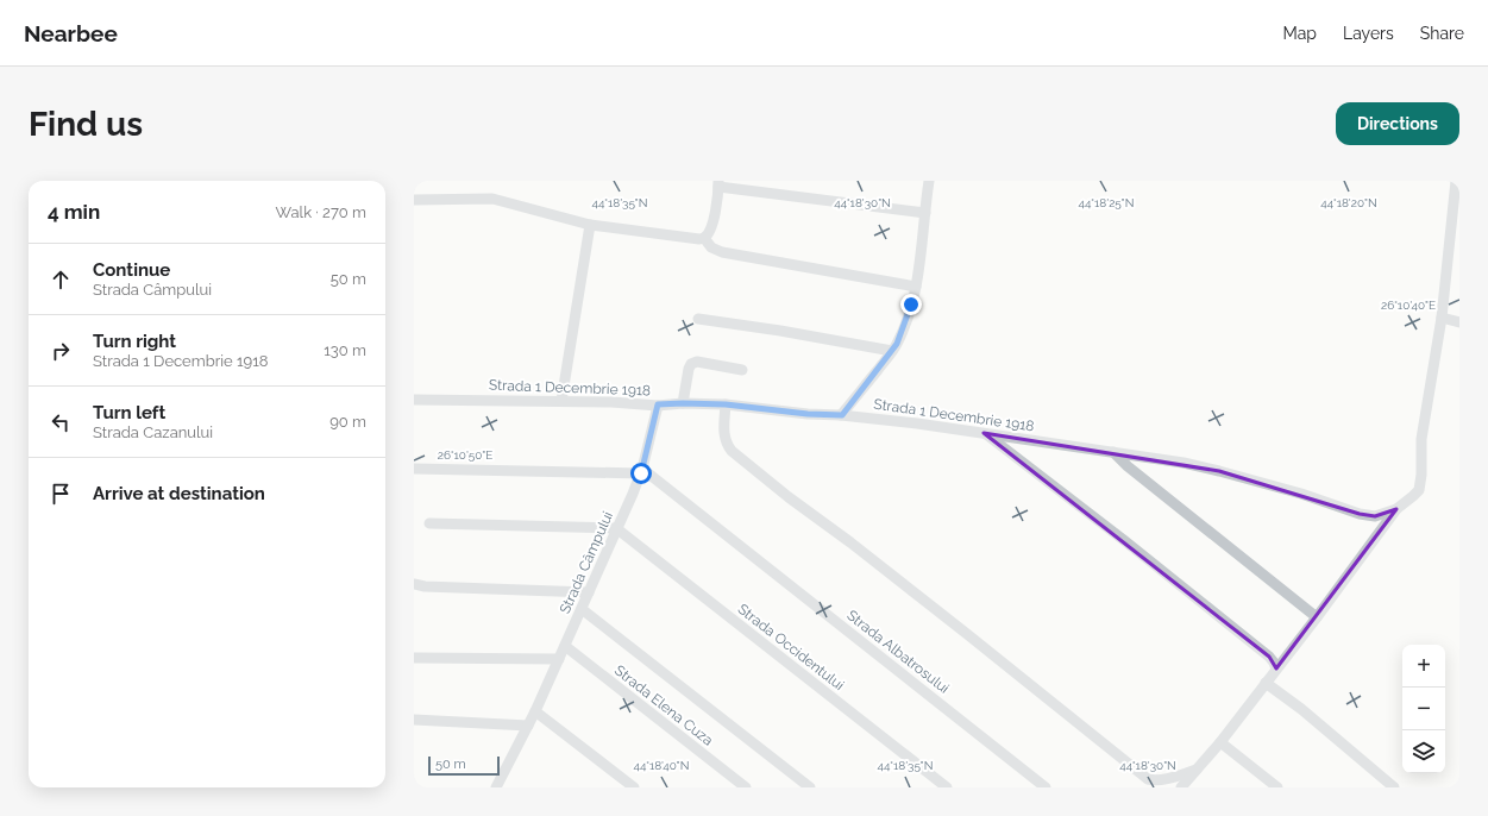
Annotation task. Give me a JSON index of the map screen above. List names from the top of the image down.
{
  "streets": {
    "street": [
      "Strada 1 Decembrie 1918",
      "Strada Câmpului",
      "Strada Occidentului",
      "Strada Albatrosului",
      "Strada Elena Cuza"
    ]
  },
  "crossings": [
    ["Strada 1 Decembrie 1918", "Strada Câmpului"],
    ["Strada Câmpului", "Strada Occidentului"],
    ["Strada Câmpului", "Strada Albatrosului"],
    ["Strada Câmpului", "Strada Elena Cuza"]
  ],
  "scale_bar": "50 m",
  "page": {
    "header": "Nearbee",
    "nav": ["Map", "Layers", "Share"],
    "buttons": "Directions",
    "title": "Find us",
    "heading": ["4 min", "Walk · 270 m"],
    "list": [
      ["Continue", "Strada Câmpului", "50 m"],
      ["Turn right", "Strada 1 Decembrie 1918", "130 m"],
      ["Turn left", "Strada Cazanului", "90 m"],
      "Arrive at destination"
    ],
    "map_buttons": ["+", "−"],
    "scale": "50 m"
  },
  "coordinates": [
    "44°18'35\"N",
    "44°18'30\"N",
    "44°18'25\"N",
    "44°18'20\"N",
    "26°10'40\"E",
    "26°10'50\"E",
    "44°18'40\"N"
  ]
}
